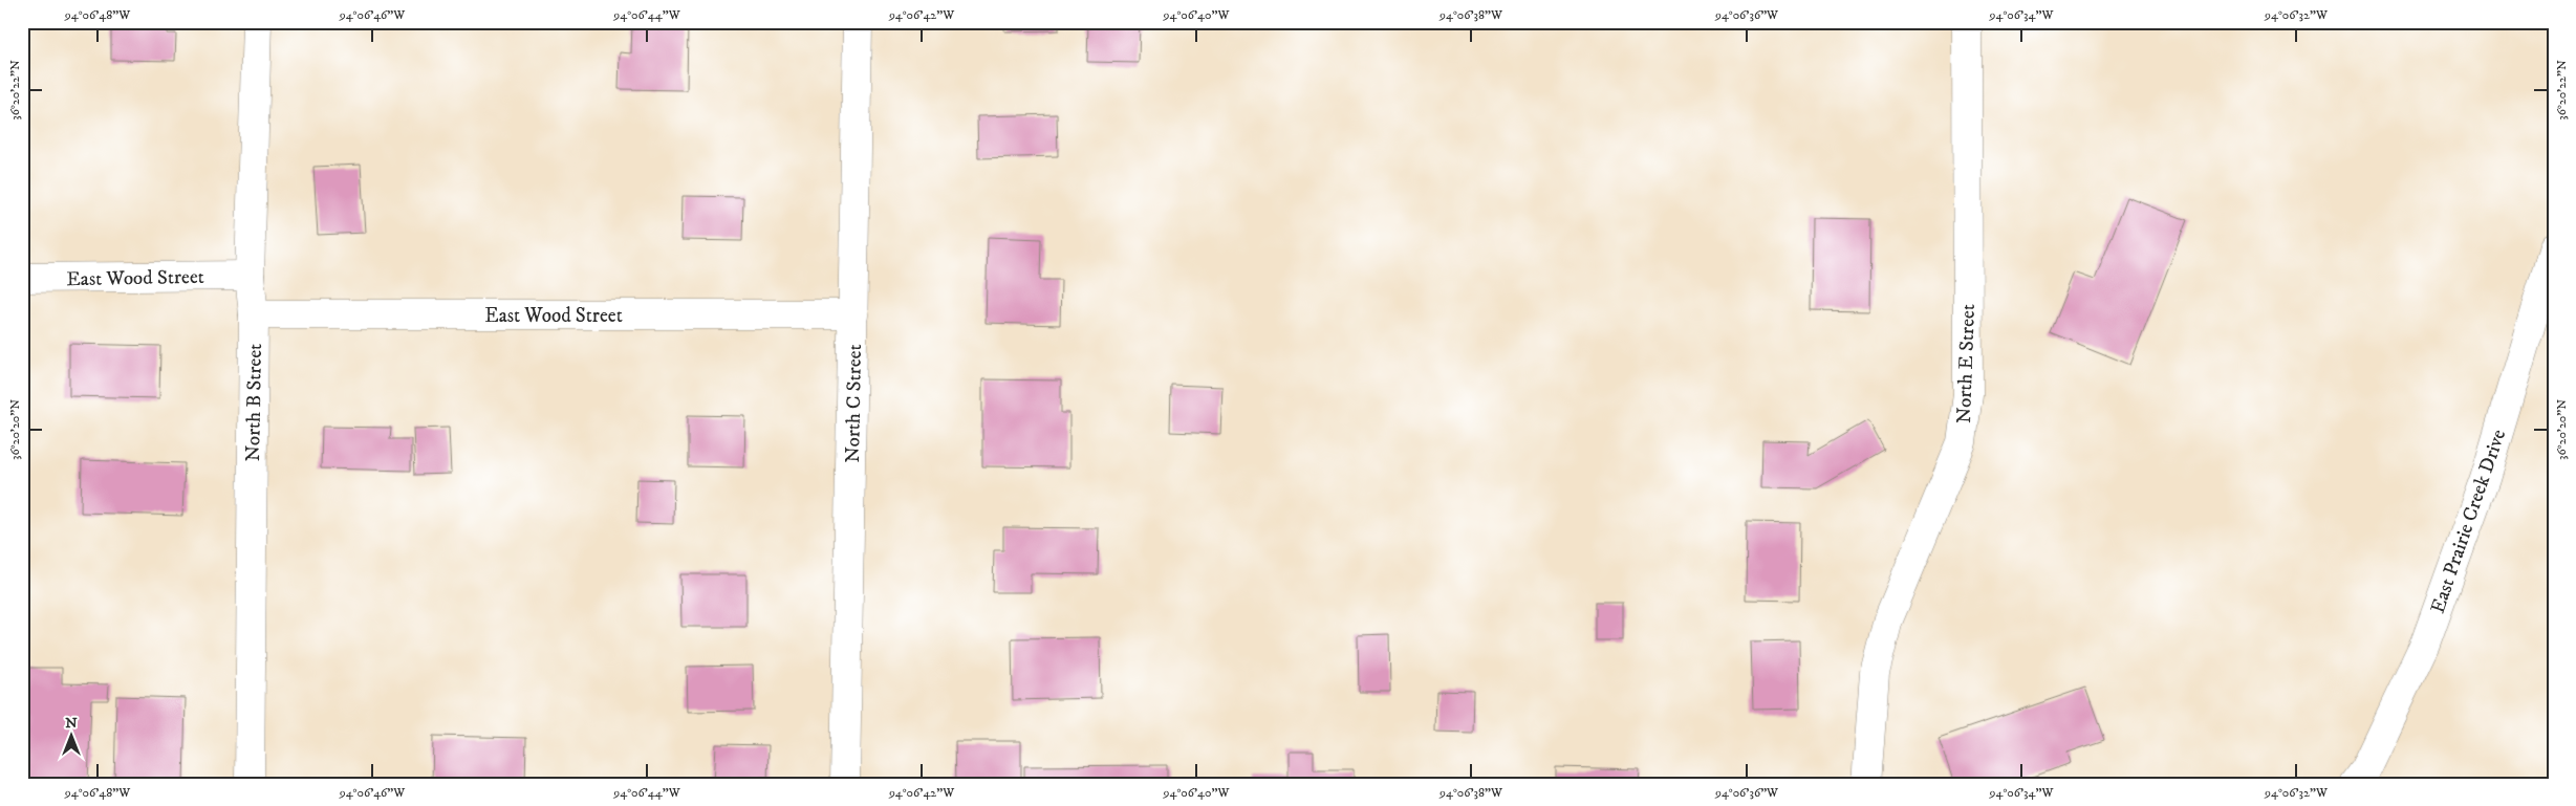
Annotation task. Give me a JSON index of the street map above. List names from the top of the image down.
{
  "streets": {
    "street": [
      "East Wood Street",
      "North E Street",
      "North B Street",
      "North C Street",
      "East Prairie Creek Drive"
    ]
  },
  "crossings": [
    ["East Wood Street", "North B Street"],
    ["East Wood Street", "North C Street"]
  ],
  "north": "top",
  "coordinates": [
    "94°06'48\"W",
    "94°06'46\"W",
    "94°06'44\"W",
    "94°06'42\"W",
    "94°06'40\"W",
    "94°06'38\"W",
    "94°06'36\"W",
    "94°06'34\"W",
    "94°06'32\"W",
    "36°20'22\"N",
    "36°20'20\"N"
  ]
}
